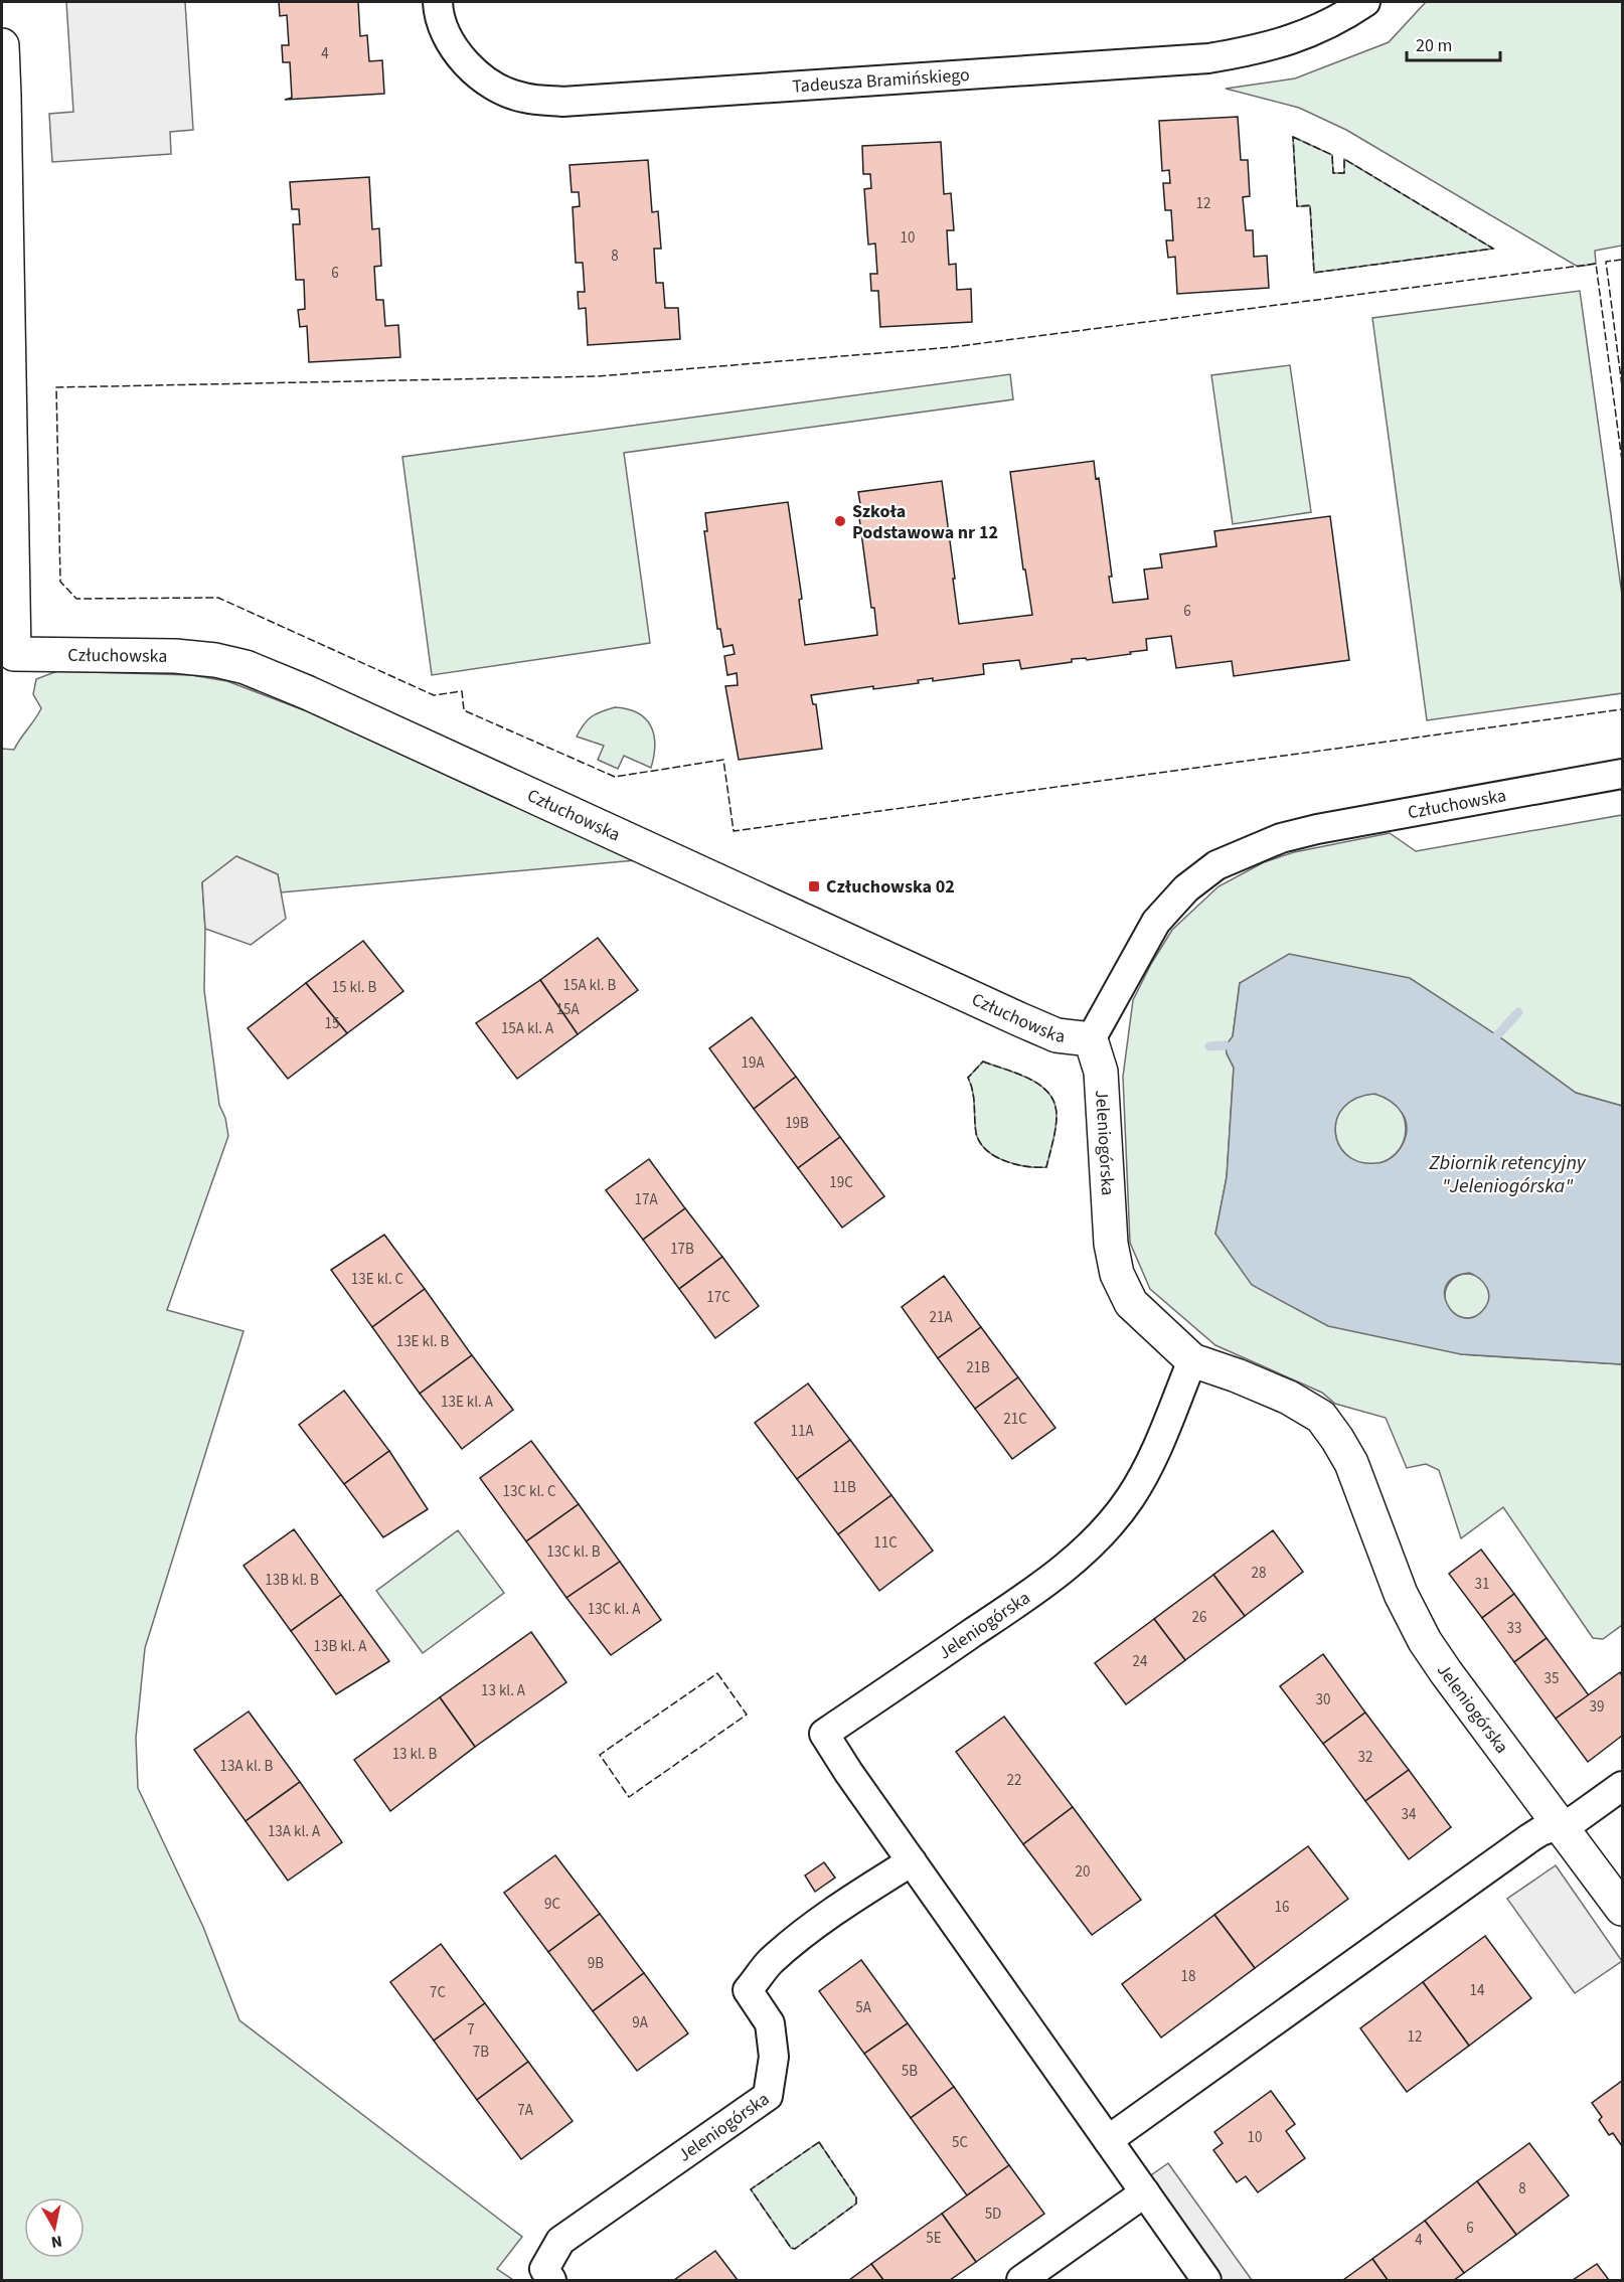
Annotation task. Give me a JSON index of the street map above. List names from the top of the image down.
{
  "streets": {
    "street": ["Tadeusza Bramińskiego", "Człuchowska", "Jeleniogórska"]
  },
  "crossings": [
    ["Człuchowska", "Jeleniogórska"]
  ],
  "water": ["Zbiornik retencyjny \"Jeleniogórska\""],
  "places": {
    "other": ["Szkoła Podstawowa nr 12"],
    "transit": ["Człuchowska 02"]
  },
  "house_numbers": [
    "4",
    "12",
    "10",
    "8",
    "6",
    "6",
    "15A kl. B",
    "15 kl. B",
    "15A",
    "15",
    "15A kl. A",
    "19A",
    "19B",
    "19C",
    "17A",
    "17B",
    "13E kl. C",
    "17C",
    "21A",
    "13E kl. B",
    "21B",
    "13E kl. A",
    "21C",
    "11A",
    "11B",
    "13C kl. C",
    "11C",
    "13C kl. B",
    "28",
    "13B kl. B",
    "31",
    "13C kl. A",
    "26",
    "33",
    "13B kl. A",
    "24",
    "35",
    "13 kl. A",
    "30",
    "39",
    "13 kl. B",
    "32",
    "13A kl. B",
    "22",
    "34",
    "13A kl. A",
    "20",
    "9C",
    "16",
    "9B",
    "18",
    "14",
    "7C",
    "5A",
    "9A",
    "7",
    "12",
    "7B",
    "5B",
    "7A",
    "10",
    "5C",
    "8",
    "5D",
    "6",
    "5E",
    "4"
  ],
  "scale_bar": "20 m",
  "north": "bottom"
}
